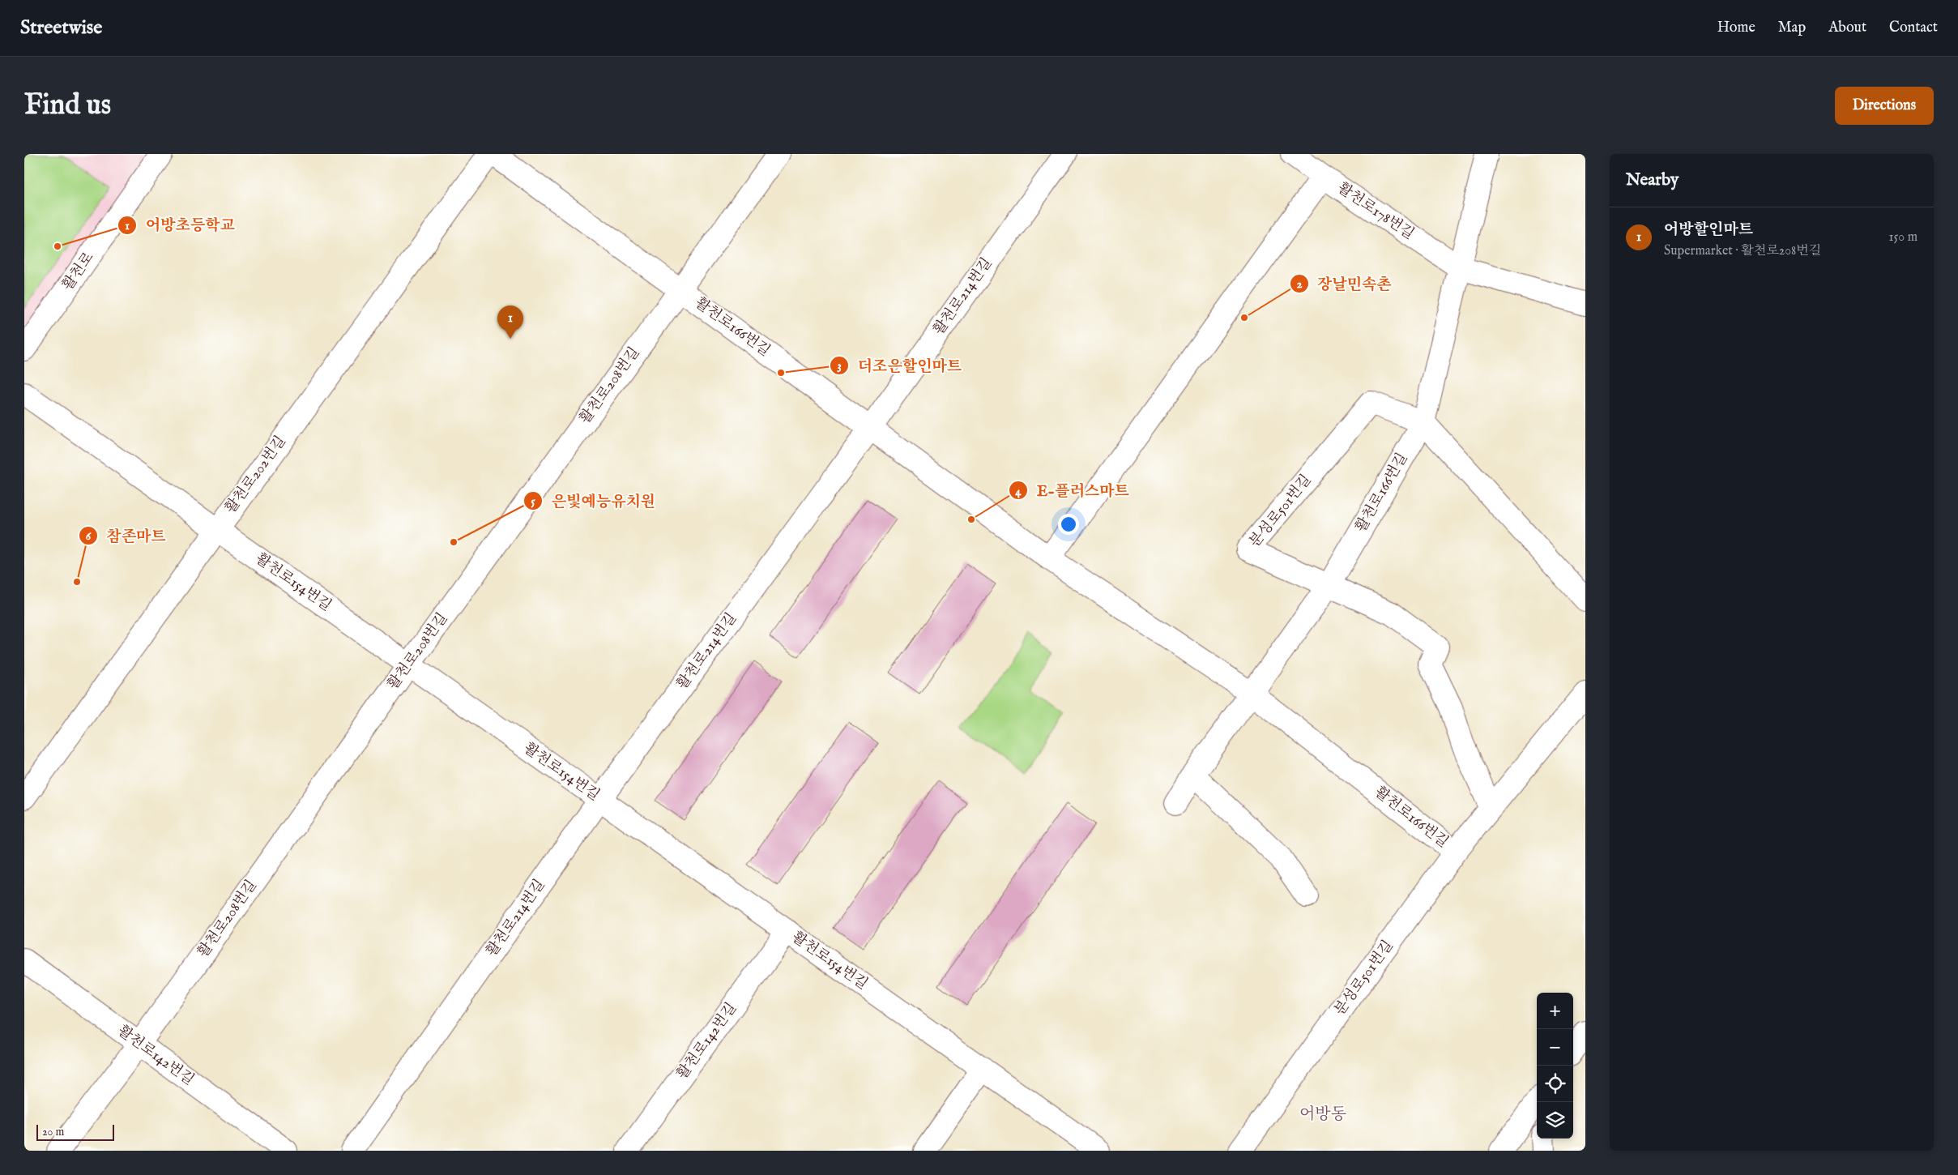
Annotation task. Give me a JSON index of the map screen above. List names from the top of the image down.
{
  "streets": {
    "street": [
      "활천로178번길",
      "활천로",
      "활천로214번길",
      "활천로166번길",
      "활천로208번길",
      "활천로202번길",
      "분성로501번길",
      "활천로154번길",
      "활천로142번길"
    ]
  },
  "crossings": [
    ["활천로178번길", "활천로166번길"],
    ["활천로214번길", "활천로166번길"],
    ["활천로214번길", "활천로154번길"],
    ["활천로166번길", "활천로208번길"],
    ["활천로166번길", "분성로501번길"],
    ["활천로208번길", "활천로154번길"],
    ["활천로208번길", "활천로142번길"],
    ["활천로202번길", "활천로154번길"],
    ["활천로154번길", "활천로142번길"]
  ],
  "districts": ["어방동"],
  "places": [
    "어방초등학교",
    "장날민속촌",
    "더조은할인마트",
    "E-플러스마트",
    "은빛예능유치원",
    "참존마트"
  ],
  "scale_bar": "20 m",
  "page": {
    "header": "Streetwise",
    "nav": [
      "Home",
      "Map",
      "About",
      "Contact"
    ],
    "buttons": "Directions",
    "title": "Find us",
    "heading": "Nearby",
    "list": [
      {
        "mark": "1",
        "name": "어방할인마트",
        "note": "Supermarket · 활천로208번길",
        "value": "150 m"
      }
    ],
    "pins": "1",
    "map_buttons": ["+", "−"],
    "scale": "20 m"
  }
}
